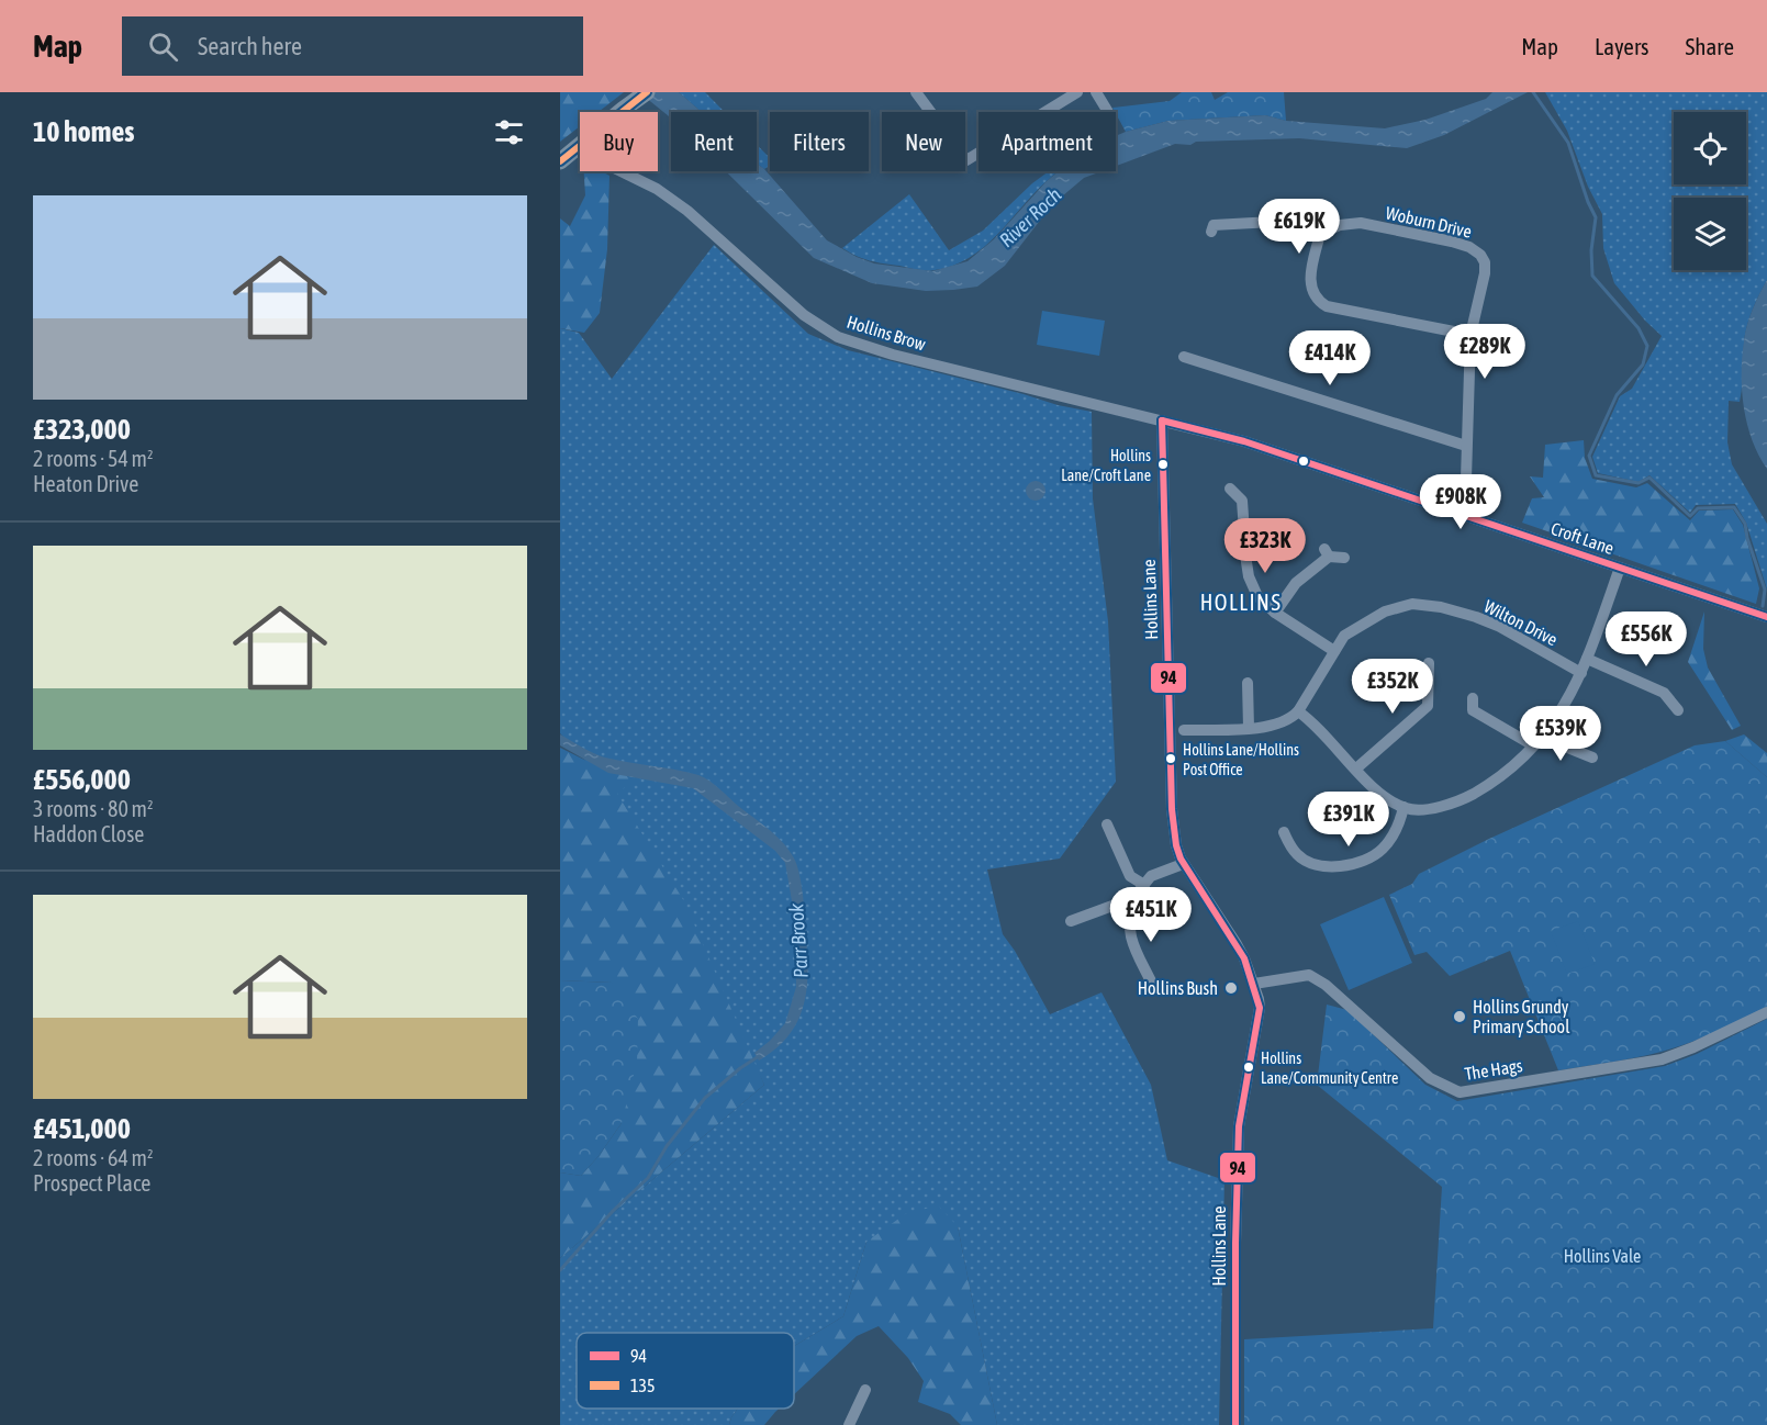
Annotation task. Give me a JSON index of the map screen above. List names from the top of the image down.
{
  "streets": {
    "street": [
      "Woburn Drive",
      "Hollins Brow",
      "Croft Lane",
      "Hollins Lane",
      "Wilton Drive",
      "The Hags"
    ]
  },
  "crossings": [
    ["Hollins Brow", "Croft Lane"],
    ["Hollins Brow", "Hollins Lane"],
    ["Croft Lane", "Hollins Lane"],
    ["Hollins Lane", "The Hags"]
  ],
  "districts": ["HOLLINS"],
  "water": ["River Roch", "Parr Brook"],
  "parks": ["Hollins Vale"],
  "places": [
    "Hollins Lane/Croft Lane",
    "Hollins Lane/Hollins Post Office",
    "Hollins Bush",
    "Hollins Grundy Primary School",
    "Hollins Lane/Community Centre"
  ],
  "lines": ["transit line 135", "transit line 94"],
  "legend": ["94", "135"],
  "page": {
    "header": "Map",
    "search": "Search here",
    "nav": ["Map", "Layers", "Share"],
    "heading": "10 homes",
    "chip": [
      "Buy",
      "Rent",
      "Filters",
      "New",
      "Apartment"
    ],
    "list": [
      {
        "name": "£323,000",
        "note": "2 rooms · 54 m² · Heaton Drive"
      },
      {
        "name": "£556,000",
        "note": "3 rooms · 80 m² · Haddon Close"
      },
      {
        "name": "£451,000",
        "note": "2 rooms · 64 m² · Prospect Place"
      }
    ],
    "price": [
      "£619K",
      "£289K",
      "£414K",
      "£908K",
      "£323K",
      "£556K",
      "£352K",
      "£539K",
      "£391K",
      "£451K"
    ]
  }
}
